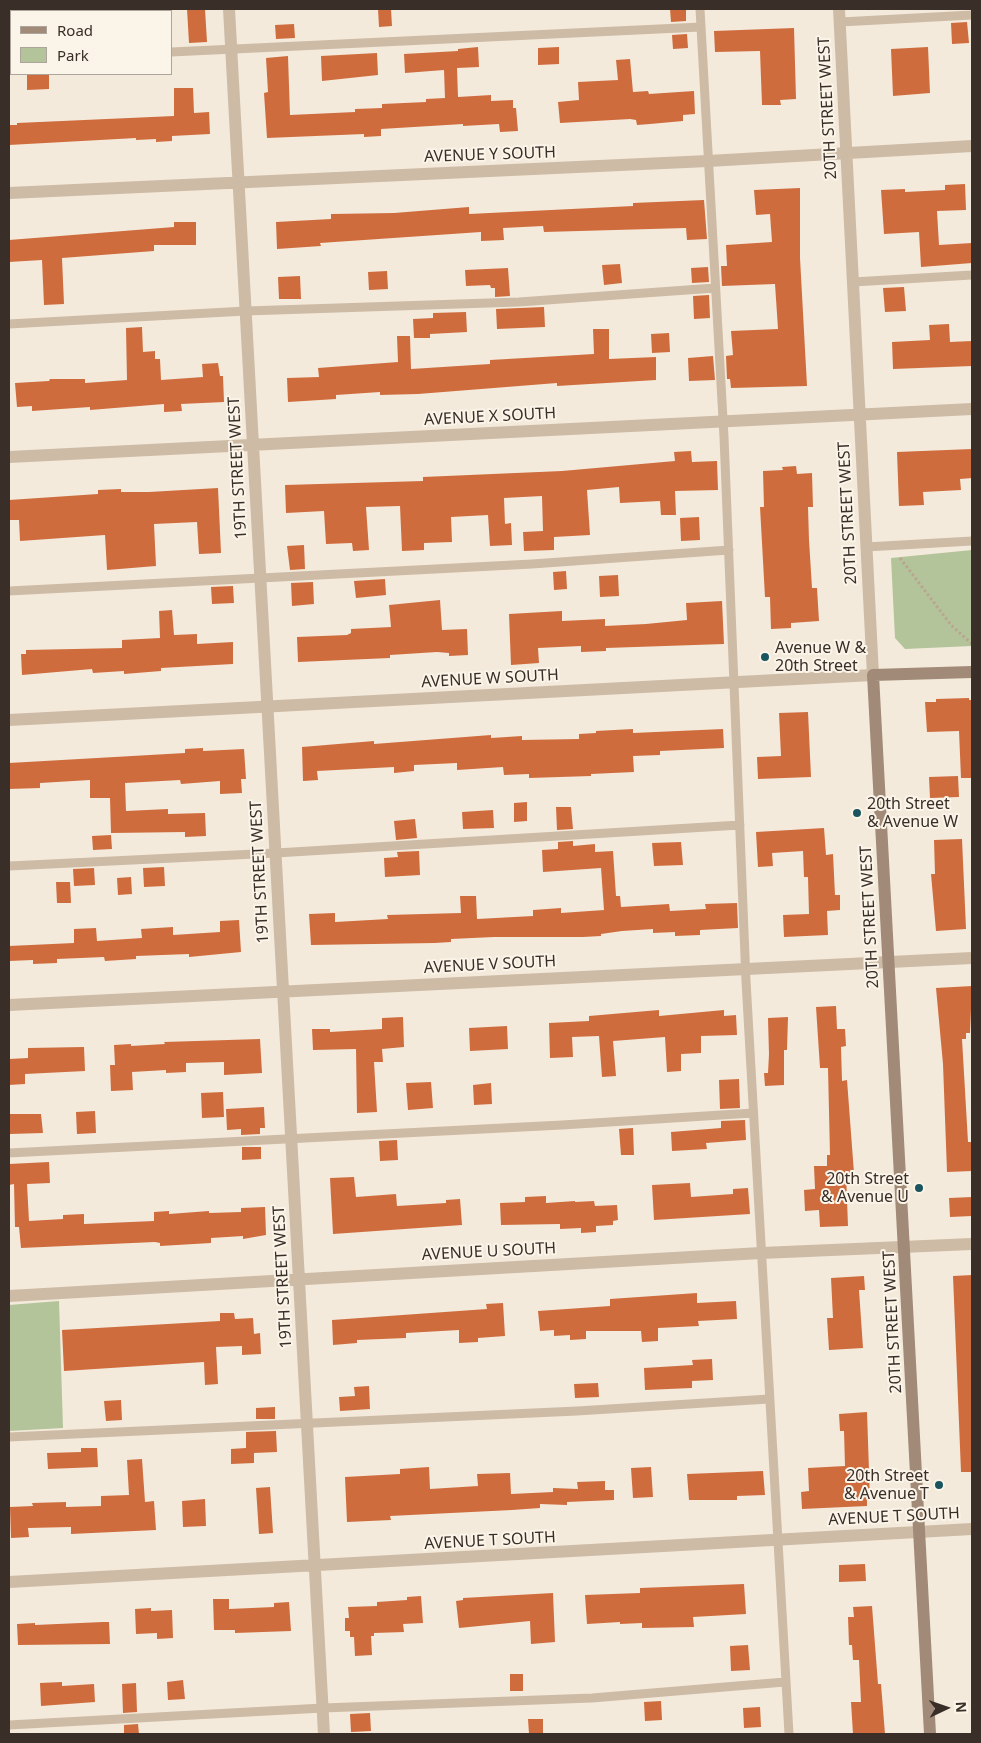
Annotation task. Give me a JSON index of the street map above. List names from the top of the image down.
{
  "streets": {
    "main road": ["20TH STREET WEST", "AVENUE W SOUTH"],
    "street": [
      "AVENUE Y SOUTH",
      "AVENUE X SOUTH",
      "19TH STREET WEST",
      "AVENUE V SOUTH",
      "AVENUE U SOUTH",
      "AVENUE T SOUTH"
    ]
  },
  "crossings": [
    ["20TH STREET WEST", "AVENUE Y SOUTH"],
    ["20TH STREET WEST", "AVENUE X SOUTH"],
    ["20TH STREET WEST", "AVENUE W SOUTH"],
    ["20TH STREET WEST", "AVENUE V SOUTH"],
    ["20TH STREET WEST", "AVENUE U SOUTH"],
    ["20TH STREET WEST", "AVENUE T SOUTH"],
    ["AVENUE Y SOUTH", "19TH STREET WEST"],
    ["AVENUE X SOUTH", "19TH STREET WEST"],
    ["19TH STREET WEST", "AVENUE W SOUTH"],
    ["19TH STREET WEST", "AVENUE V SOUTH"],
    ["19TH STREET WEST", "AVENUE U SOUTH"],
    ["19TH STREET WEST", "AVENUE T SOUTH"]
  ],
  "places": [
    "Avenue W & 20th Street",
    "20th Street & Avenue W",
    "20th Street & Avenue U",
    "20th Street & Avenue T"
  ],
  "legend": ["Road", "Park"],
  "north": "right"
}
